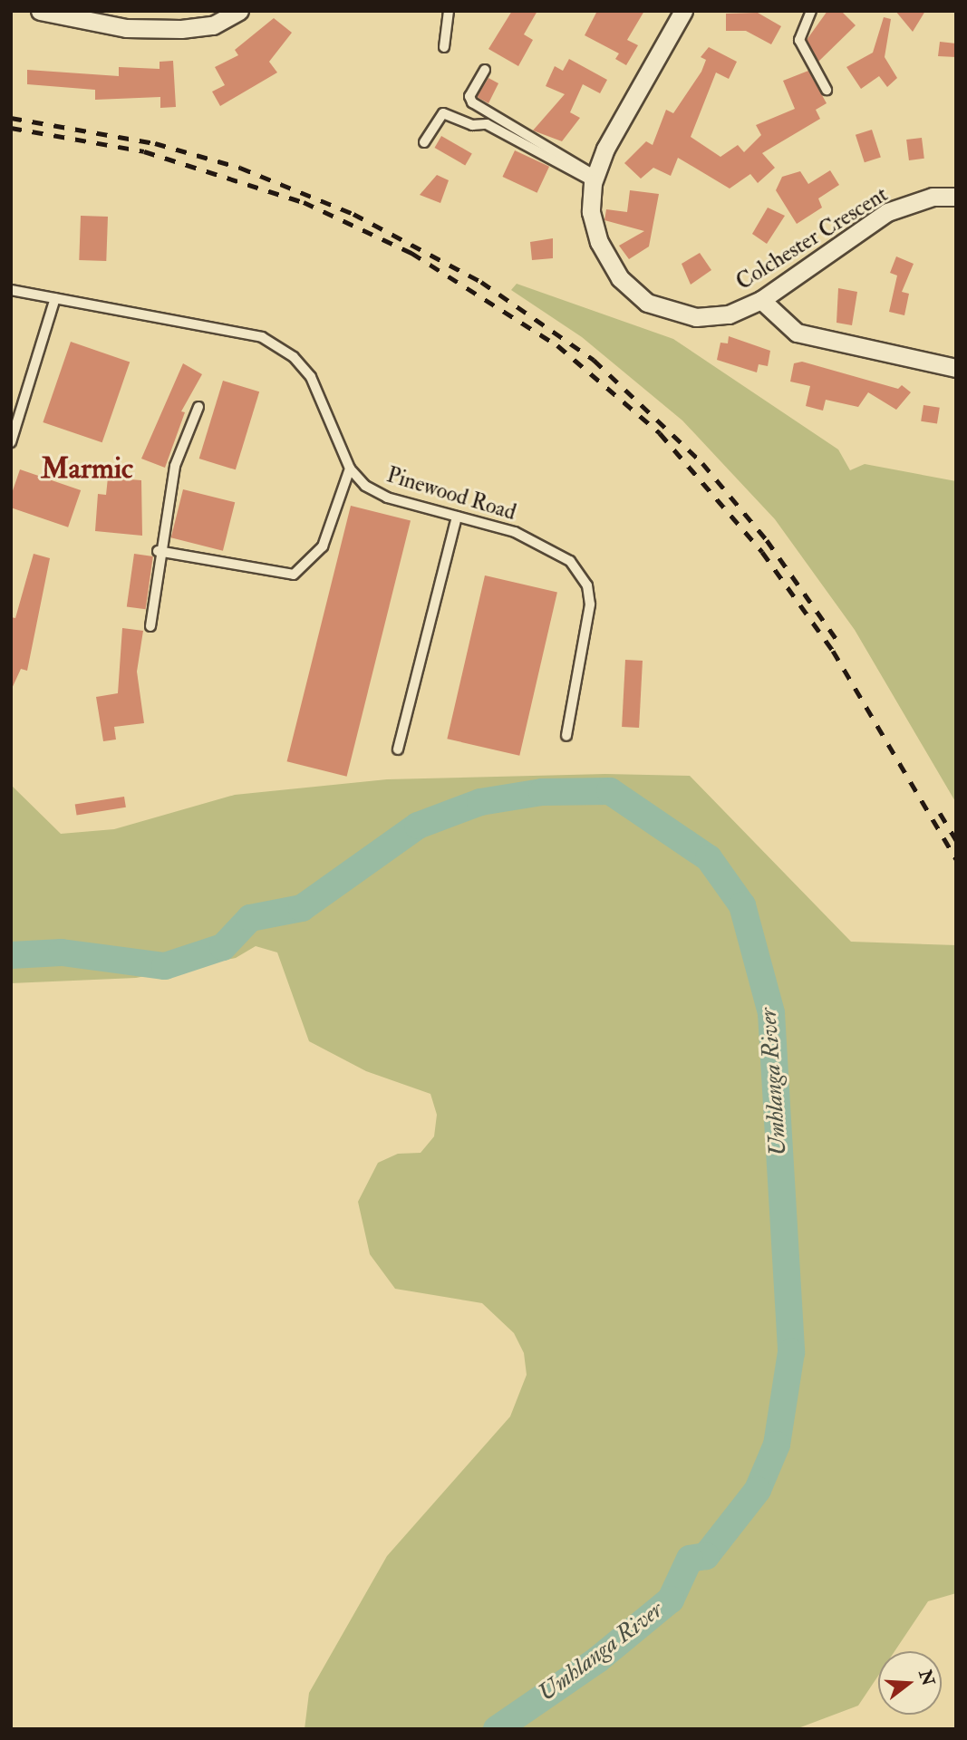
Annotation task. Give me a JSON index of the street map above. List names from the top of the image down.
{
  "streets": {
    "street": ["Colchester Crescent"],
    "lane": ["Pinewood Road"]
  },
  "districts": ["Marmic"],
  "water": ["Umhlanga River"],
  "north": "right"
}
